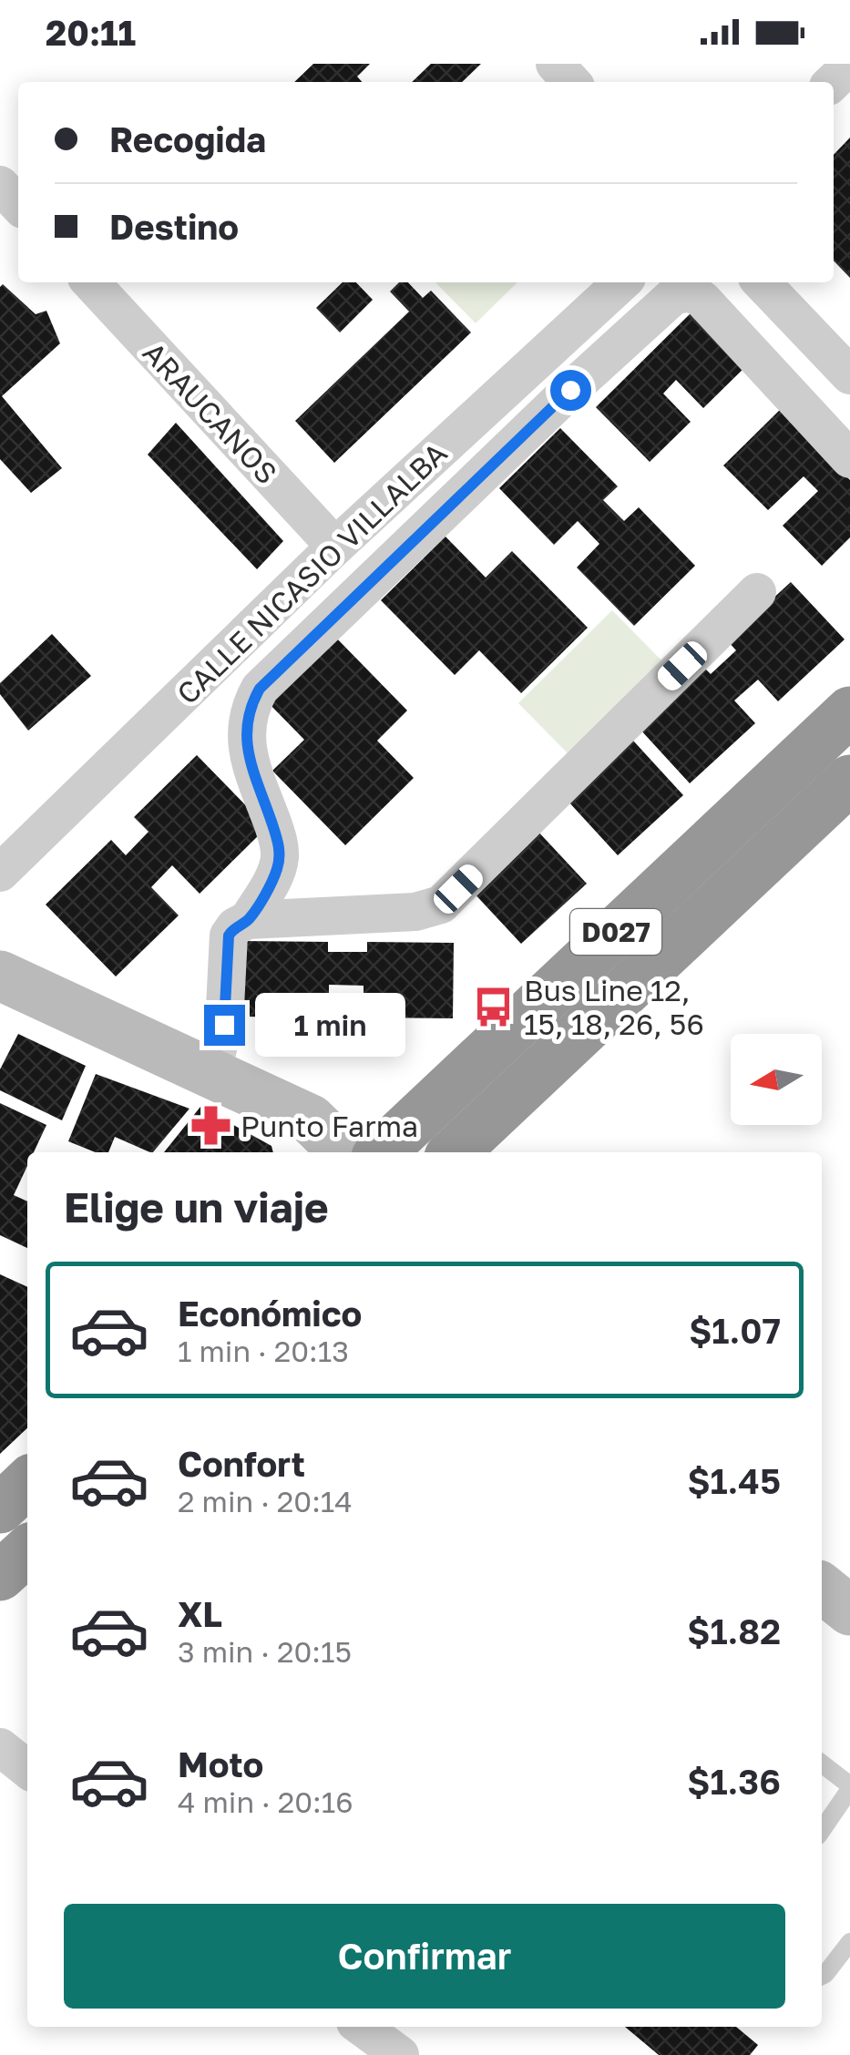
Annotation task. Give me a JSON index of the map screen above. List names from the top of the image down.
{
  "streets": {
    "highway": ["D027"],
    "street": ["ARAUCANOS", "CALLE NICASIO VILLALBA"]
  },
  "crossings": [
    ["ARAUCANOS", "CALLE NICASIO VILLALBA"]
  ],
  "places": {
    "bus stop": ["Bus Line 12, 15, 18, 26, 56"],
    "pharmacy": ["Punto Farma"]
  },
  "north": "left",
  "page": {
    "status": "20:11",
    "banner": ["Recogida", "Destino"],
    "bubble": "1 min",
    "heading": "Elige un viaje",
    "list": [
      {
        "name": "Económico",
        "note": "1 min · 20:13",
        "value": "$1.07"
      },
      {
        "name": "Confort",
        "note": "2 min · 20:14",
        "value": "$1.45"
      },
      {
        "name": "XL",
        "note": "3 min · 20:15",
        "value": "$1.82"
      },
      {
        "name": "Moto",
        "note": "4 min · 20:16",
        "value": "$1.36"
      }
    ],
    "buttons": "Confirmar"
  }
}
